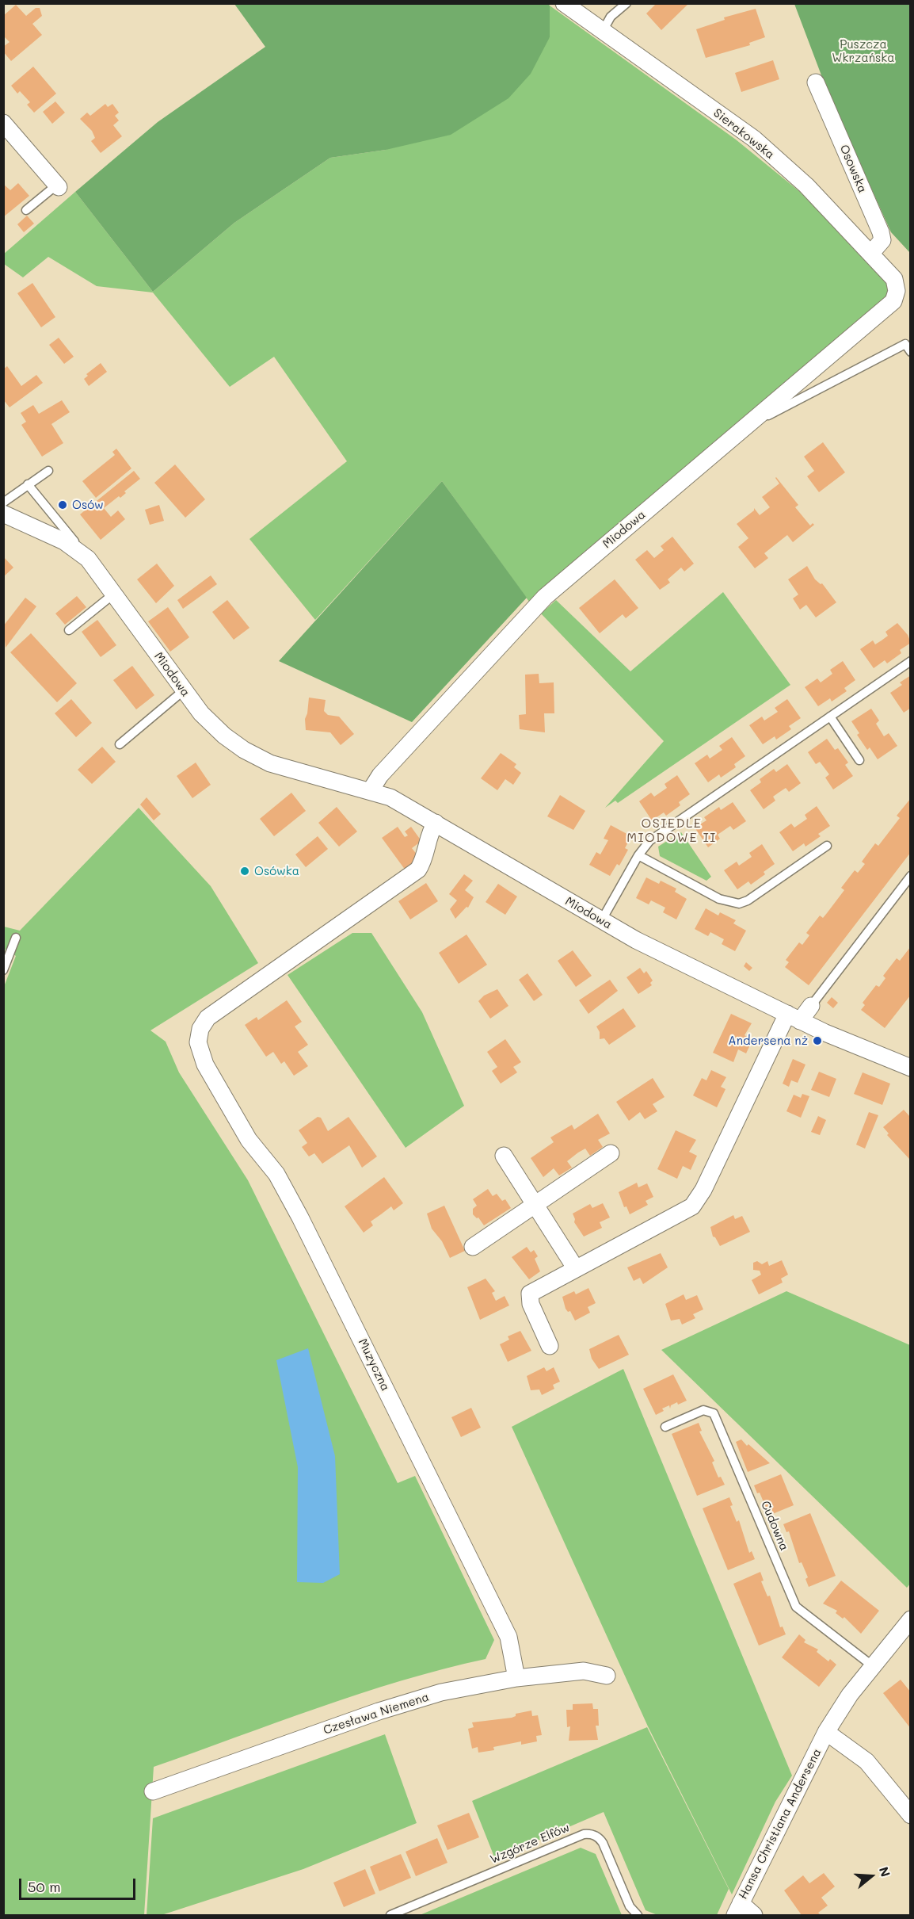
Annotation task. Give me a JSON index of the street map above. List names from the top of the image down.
{
  "streets": {
    "street": [
      "Sierakowska",
      "Osowska",
      "Miodowa",
      "Muzyczna",
      "Czesława Niemena",
      "Hansa Christiana Andersena"
    ],
    "lane": ["Cudowna", "Wzgórze Elfów"]
  },
  "crossings": [
    ["Sierakowska", "Osowska"],
    ["Sierakowska", "Miodowa"],
    ["Miodowa", "Muzyczna"],
    ["Muzyczna", "Czesława Niemena"],
    ["Cudowna", "Hansa Christiana Andersena"]
  ],
  "districts": ["OSIEDLE MIODOWE II"],
  "parks": ["Puszcza Wkrzańska"],
  "places": ["Osów", "Osówka", "Andersena nż"],
  "scale_bar": "50 m",
  "north": "right"
}
